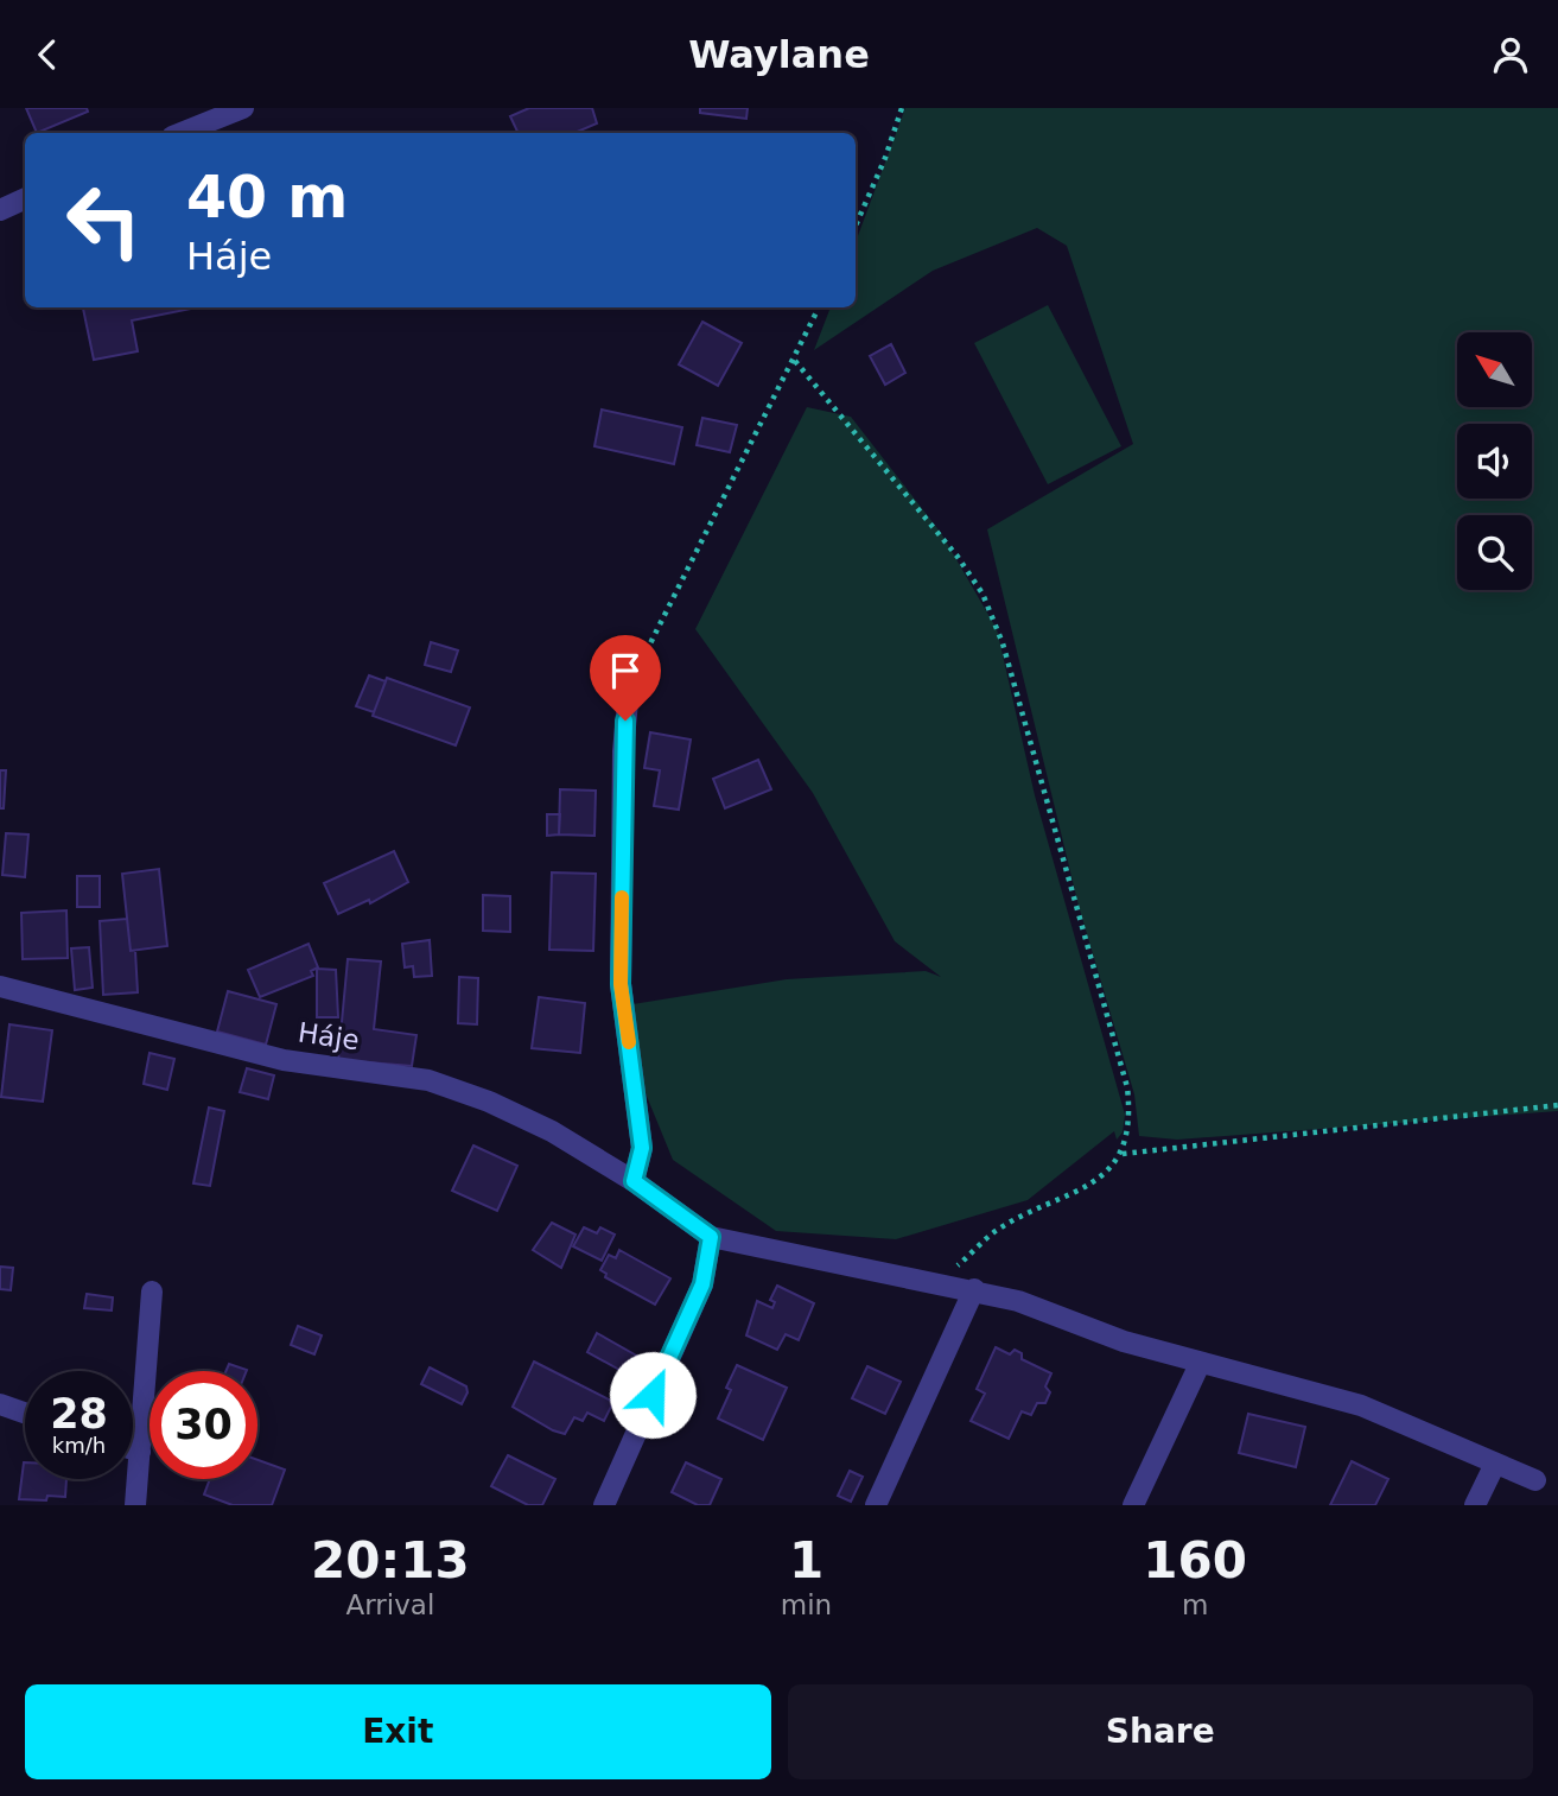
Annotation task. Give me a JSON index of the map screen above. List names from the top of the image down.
{
  "streets": {
    "street": ["Háje"]
  },
  "north": "top left",
  "page": {
    "header": "Waylane",
    "turn": ["40 m", "Háje"],
    "speed": "28 km/h",
    "limit": "30",
    "eta": [
      "20:13",
      "Arrival",
      "1",
      "min",
      "160",
      "m"
    ],
    "buttons": ["Exit", "Share"]
  }
}
